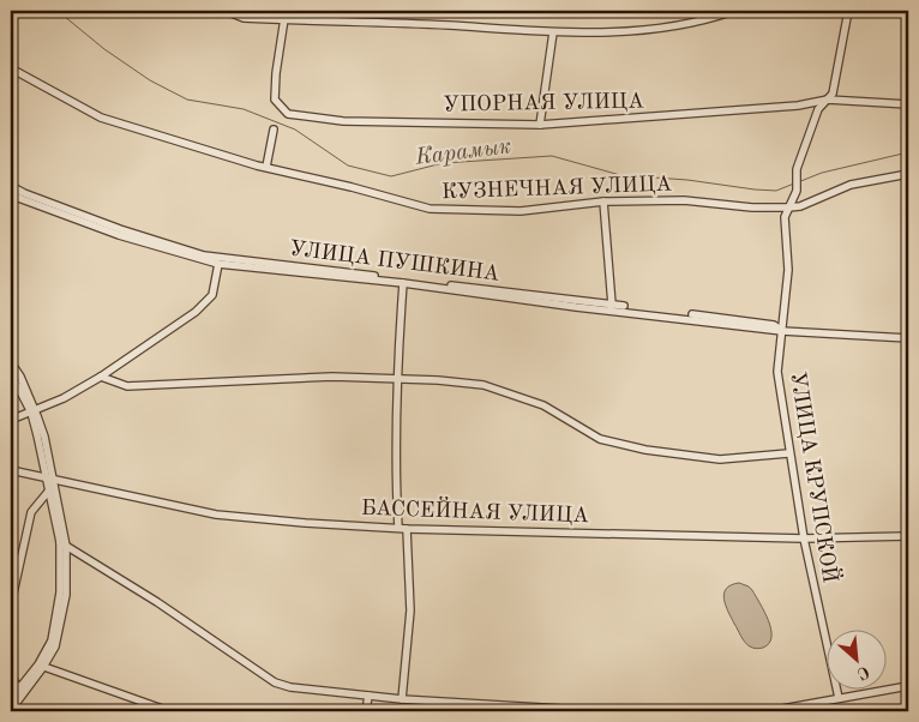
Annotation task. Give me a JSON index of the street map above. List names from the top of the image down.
{
  "streets": {
    "street": [
      "УПОРНАЯ УЛИЦА",
      "КУЗНЕЧНАЯ УЛИЦА",
      "УЛИЦА ПУШКИНА",
      "УЛИЦА КРУПСКОЙ",
      "БАССЕЙНАЯ УЛИЦА"
    ]
  },
  "crossings": [
    ["УПОРНАЯ УЛИЦА", "УЛИЦА КРУПСКОЙ"],
    ["КУЗНЕЧНАЯ УЛИЦА", "УЛИЦА КРУПСКОЙ"],
    ["УЛИЦА ПУШКИНА", "УЛИЦА КРУПСКОЙ"],
    ["УЛИЦА КРУПСКОЙ", "БАССЕЙНАЯ УЛИЦА"]
  ],
  "water": ["Карамык"],
  "north": "bottom right"
}
